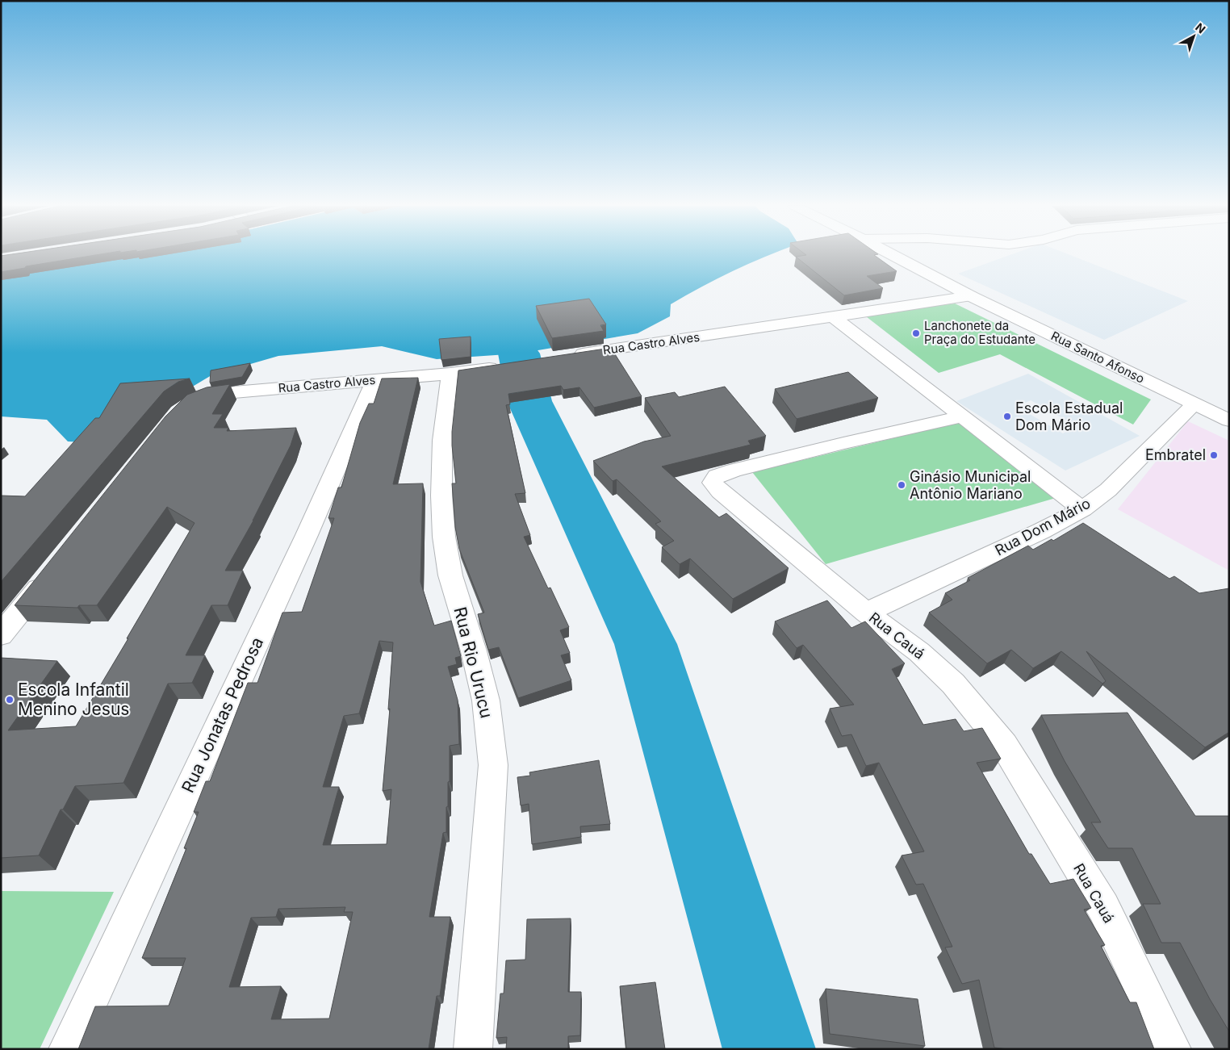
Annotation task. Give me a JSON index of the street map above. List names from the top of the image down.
{
  "streets": {
    "street": [
      "Rua Castro Alves",
      "Rua Santo Afonso",
      "Rua Dom Mário",
      "Rua Cauá",
      "Rua Rio Urucu",
      "Rua Jonatas Pedrosa"
    ]
  },
  "crossings": [
    ["Rua Castro Alves", "Rua Santo Afonso"],
    ["Rua Castro Alves", "Rua Rio Urucu"],
    ["Rua Castro Alves", "Rua Jonatas Pedrosa"],
    ["Rua Santo Afonso", "Rua Dom Mário"],
    ["Rua Dom Mário", "Rua Cauá"]
  ],
  "places": [
    "Lanchonete da Praça do Estudante",
    "Escola Estadual Dom Mário",
    "Embratel",
    "Ginásio Municipal Antônio Mariano",
    "Escola Infantil Menino Jesus"
  ],
  "north": "top right"
}
